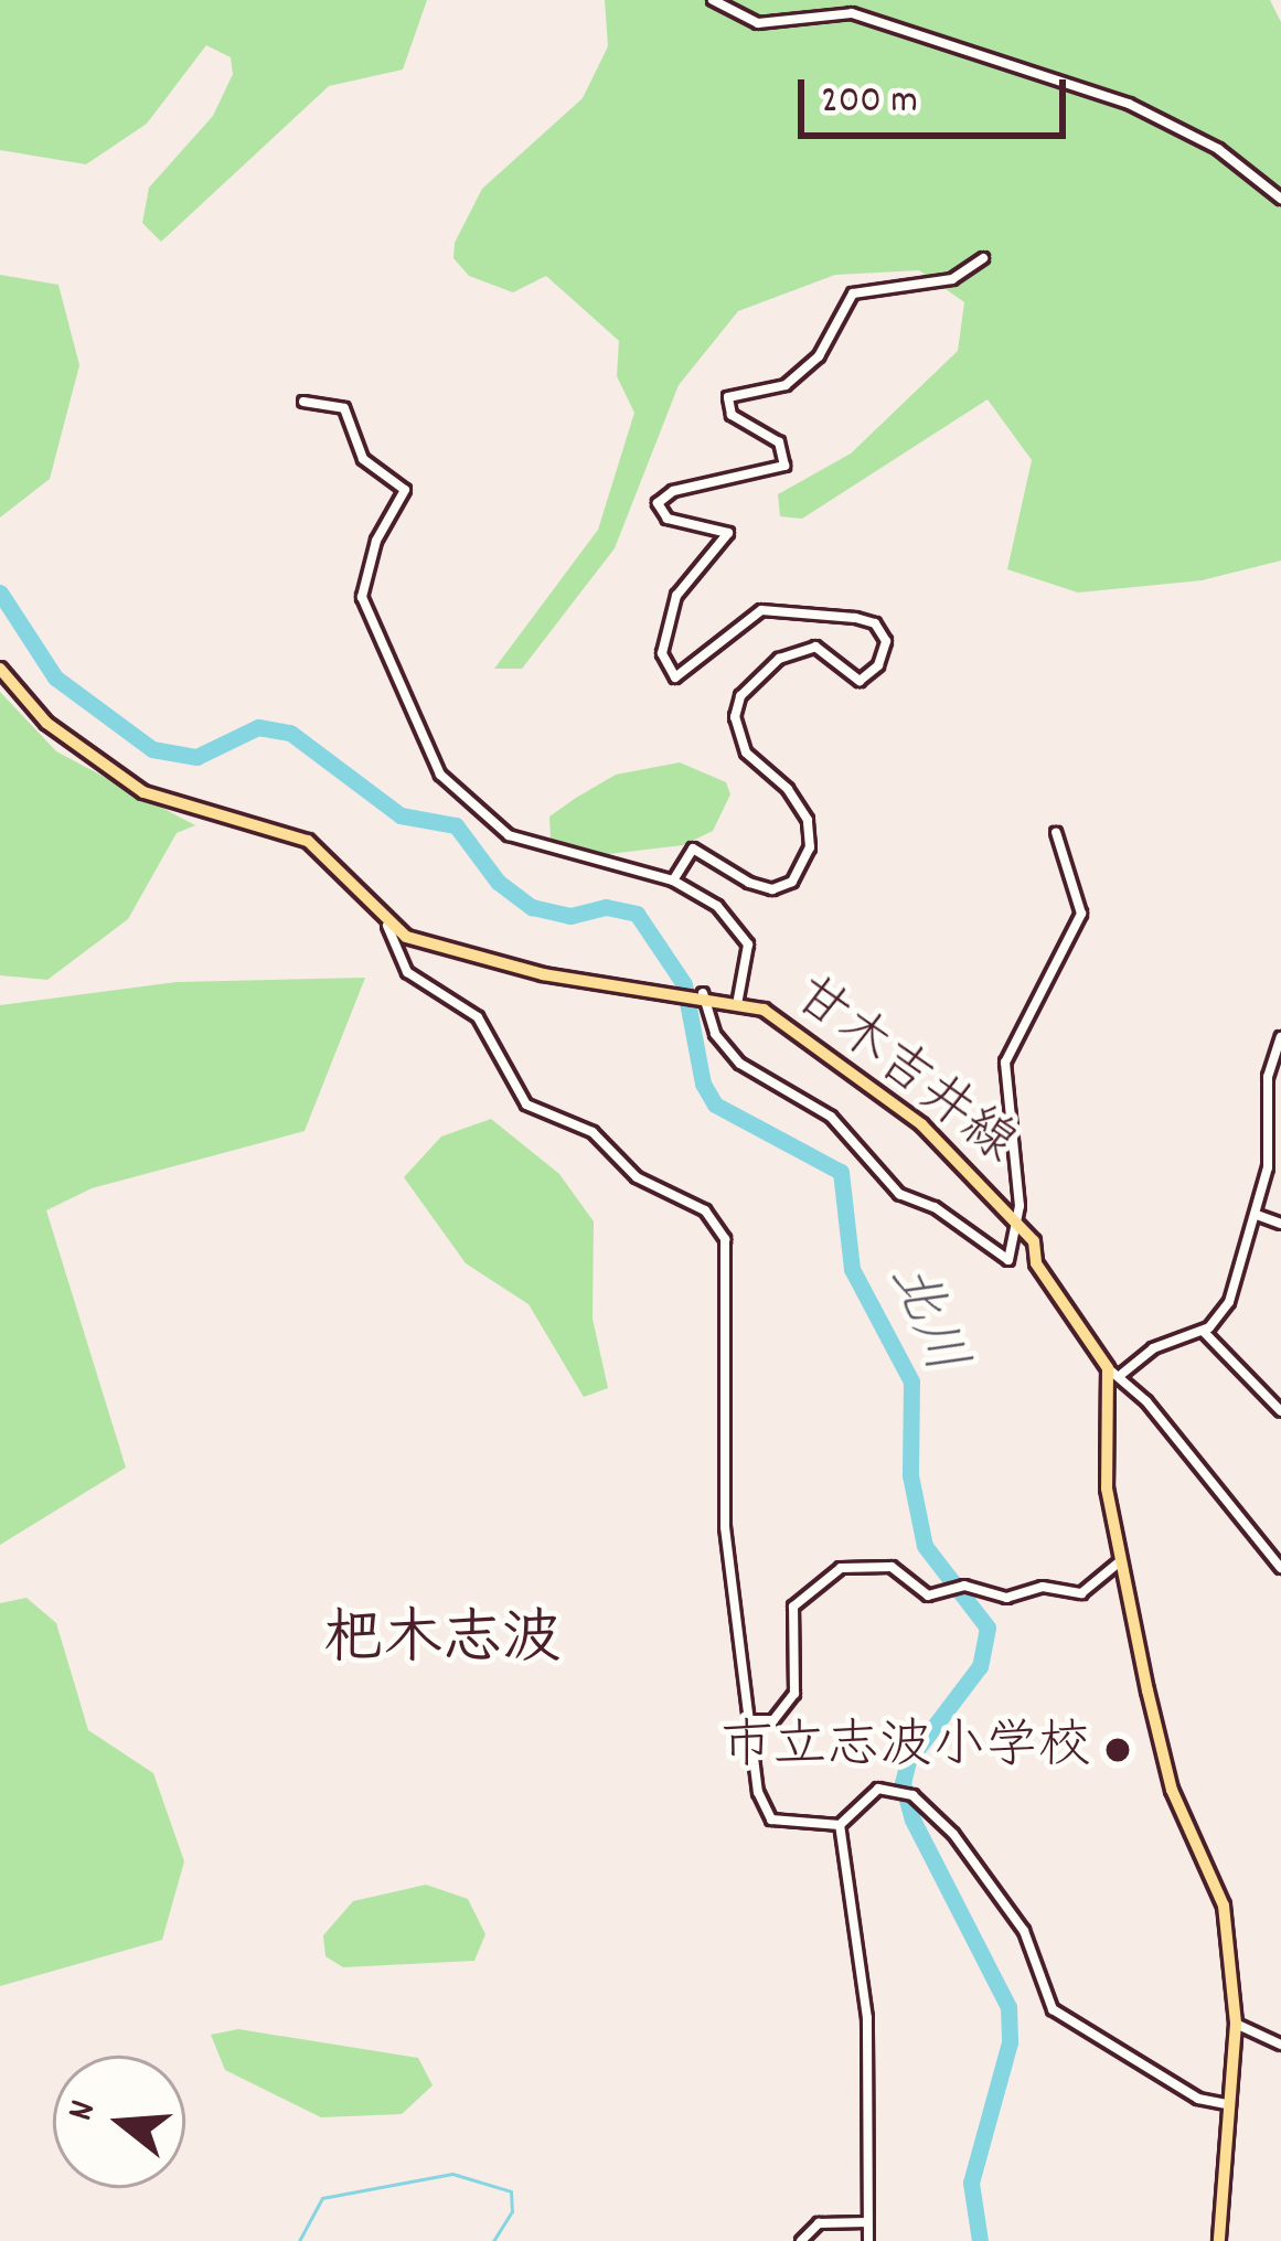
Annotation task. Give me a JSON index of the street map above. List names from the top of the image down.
{
  "streets": {
    "main road": ["甘木吉井線"]
  },
  "districts": ["杷木志波"],
  "water": ["北川"],
  "places": ["市立志波小学校"],
  "scale_bar": "200 m",
  "north": "left"
}
